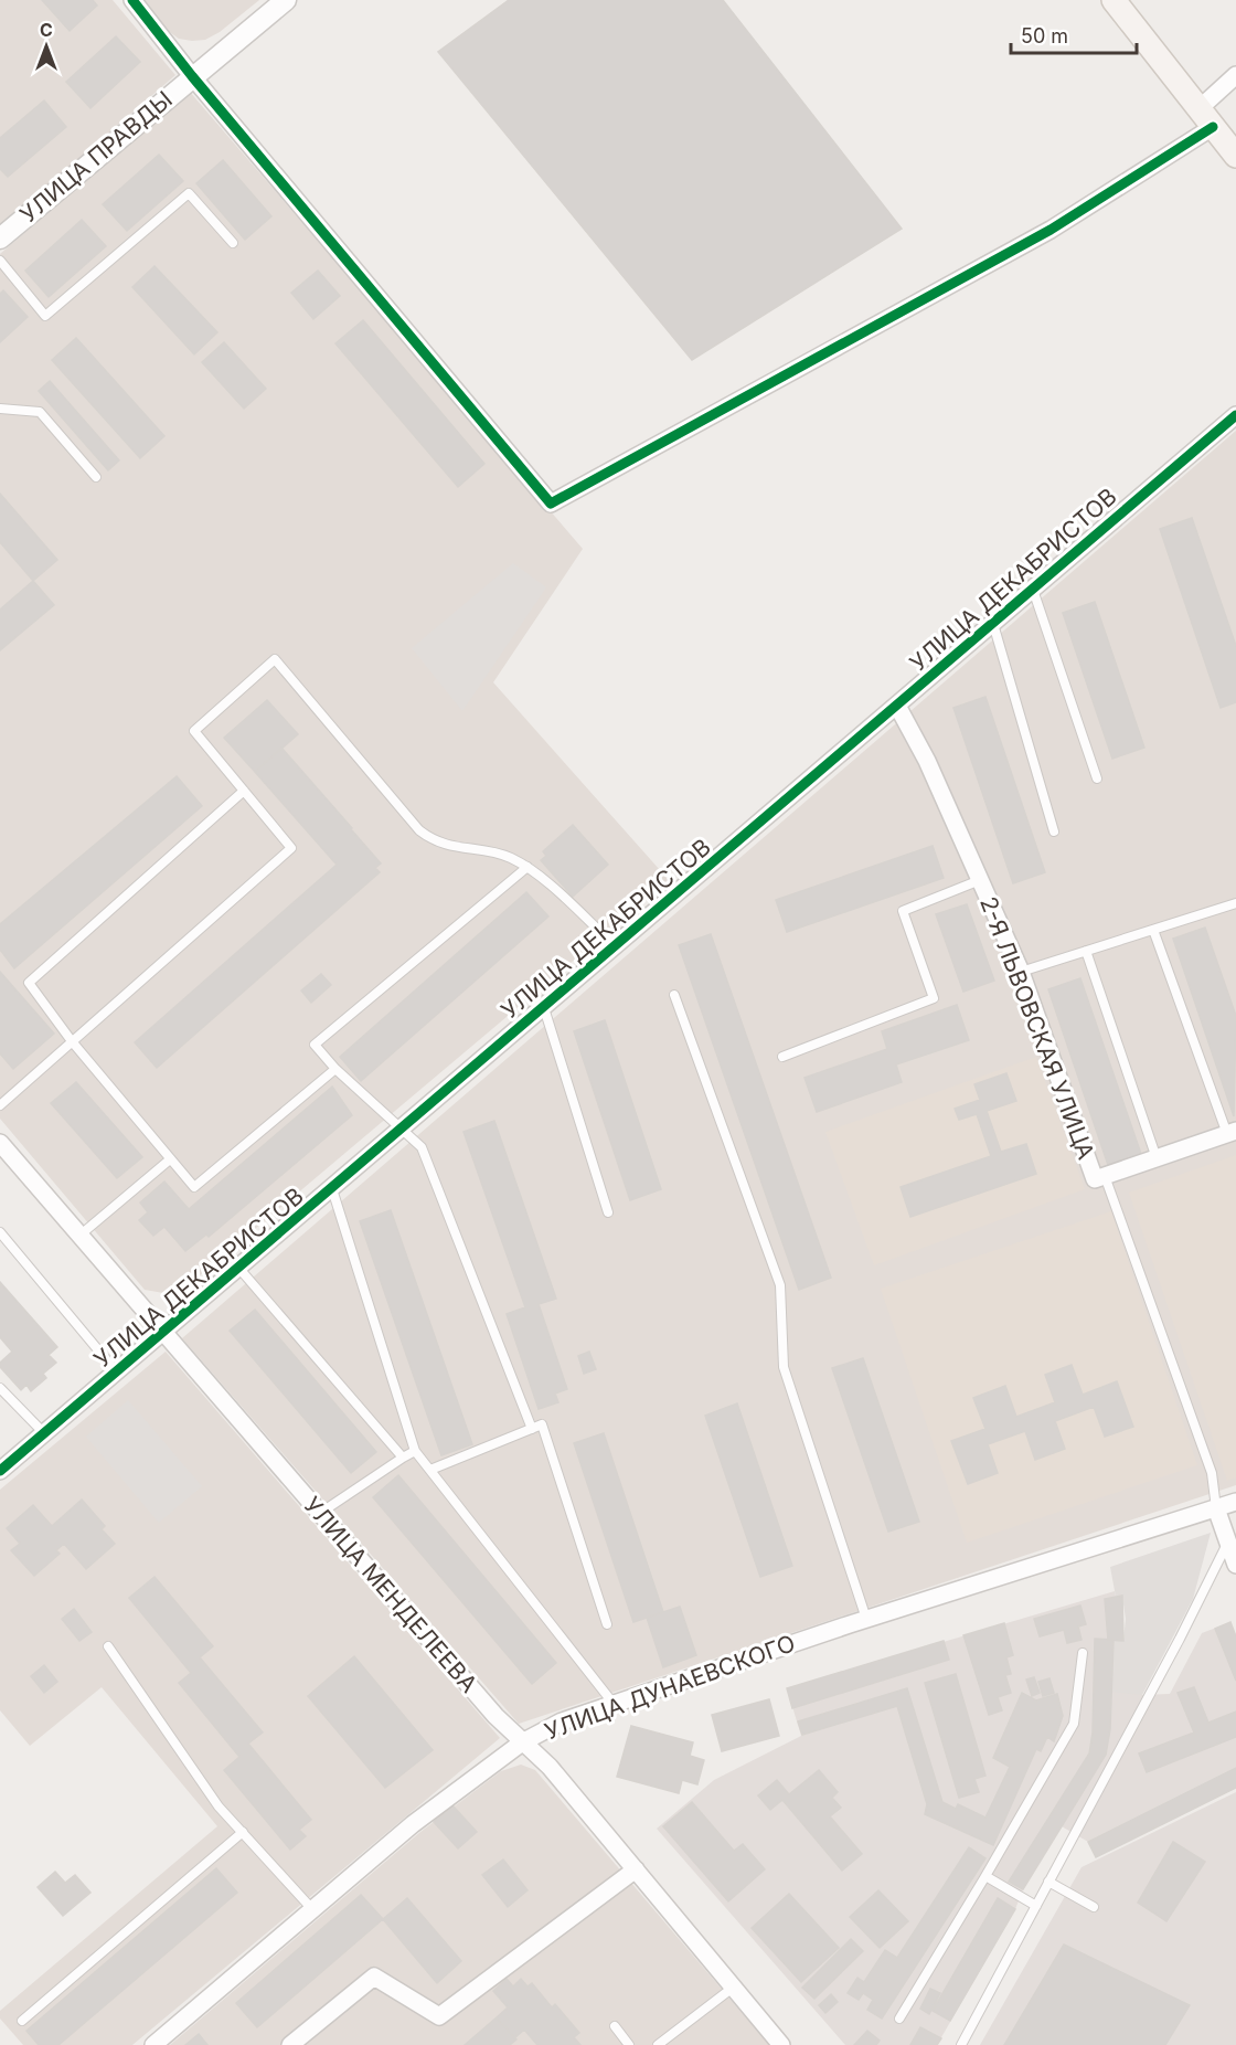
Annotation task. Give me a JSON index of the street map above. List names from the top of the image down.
{
  "streets": {
    "street": [
      "УЛИЦА ПРАВДЫ",
      "УЛИЦА ДЕКАБРИСТОВ",
      "2-Я ЛЬВОВСКАЯ УЛИЦА",
      "УЛИЦА МЕНДЕЛЕЕВА",
      "УЛИЦА ДУНАЕВСКОГО"
    ]
  },
  "crossings": [
    ["УЛИЦА ДЕКАБРИСТОВ", "2-Я ЛЬВОВСКАЯ УЛИЦА"],
    ["УЛИЦА ДЕКАБРИСТОВ", "УЛИЦА МЕНДЕЛЕЕВА"],
    ["УЛИЦА МЕНДЕЛЕЕВА", "УЛИЦА ДУНАЕВСКОГО"]
  ],
  "scale_bar": "50 m",
  "north": "top"
}
